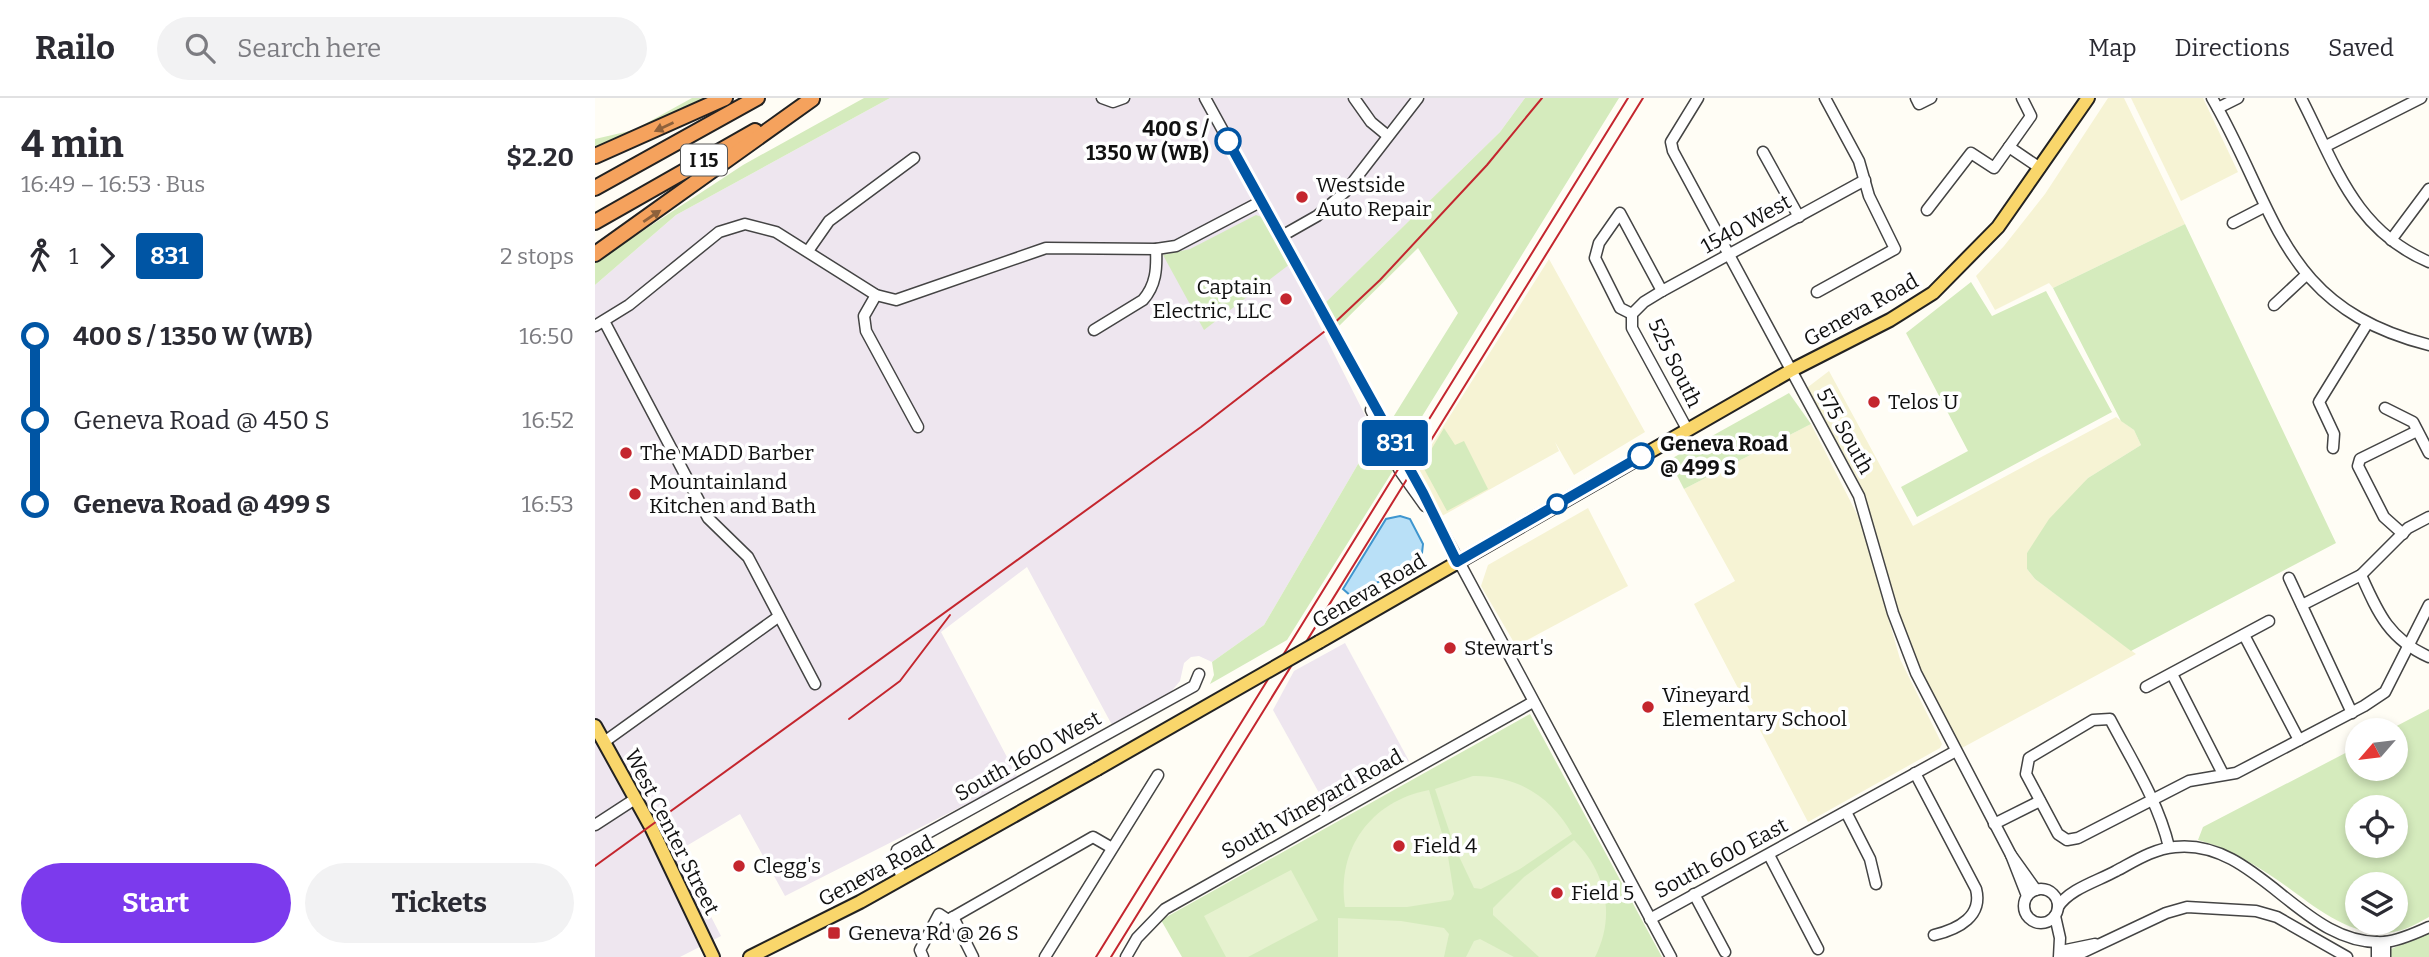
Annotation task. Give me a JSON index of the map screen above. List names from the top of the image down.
{
  "streets": {
    "highway": ["I 15"],
    "main road": ["Geneva Road", "West Center Street"],
    "street": [
      "1540 West",
      "525 South",
      "575 South",
      "South 1600 West",
      "South Vineyard Road",
      "South 600 East"
    ]
  },
  "crossings": [
    ["1540 West", "525 South"],
    ["1540 West", "575 South"],
    ["Geneva Road", "525 South"],
    ["Geneva Road", "575 South"],
    ["Geneva Road", "South 1600 West"],
    ["575 South", "South 600 East"]
  ],
  "places": {
    "other": [
      "400 S / 1350 W (WB)",
      "Westside Auto Repair",
      "Captain Electric, LLC",
      "Telos U",
      "The MADD Barber",
      "Geneva Road @ 499 S",
      "Mountainland Kitchen and Bath",
      "Stewart's",
      "Vineyard Elementary School",
      "Field 4",
      "Clegg's",
      "Field 5"
    ],
    "transit": ["Geneva Rd @ 26 S"]
  },
  "lines": ["bus line 831"],
  "north": "bottom left",
  "page": {
    "header": "Railo",
    "search": "Search here",
    "nav": ["Map", "Directions", "Saved"],
    "heading": ["4 min", "16:49 – 16:53 · Bus", "$2.20"],
    "on_map": "831",
    "legs": ["1", "831", "2 stops"],
    "list": [
      {
        "name": "400 S / 1350 W (WB)",
        "value": "16:50"
      },
      {
        "name": "Geneva Road @ 450 S",
        "value": "16:52"
      },
      {
        "name": "Geneva Road @ 499 S",
        "value": "16:53"
      }
    ],
    "buttons": ["Start", "Tickets"]
  }
}
